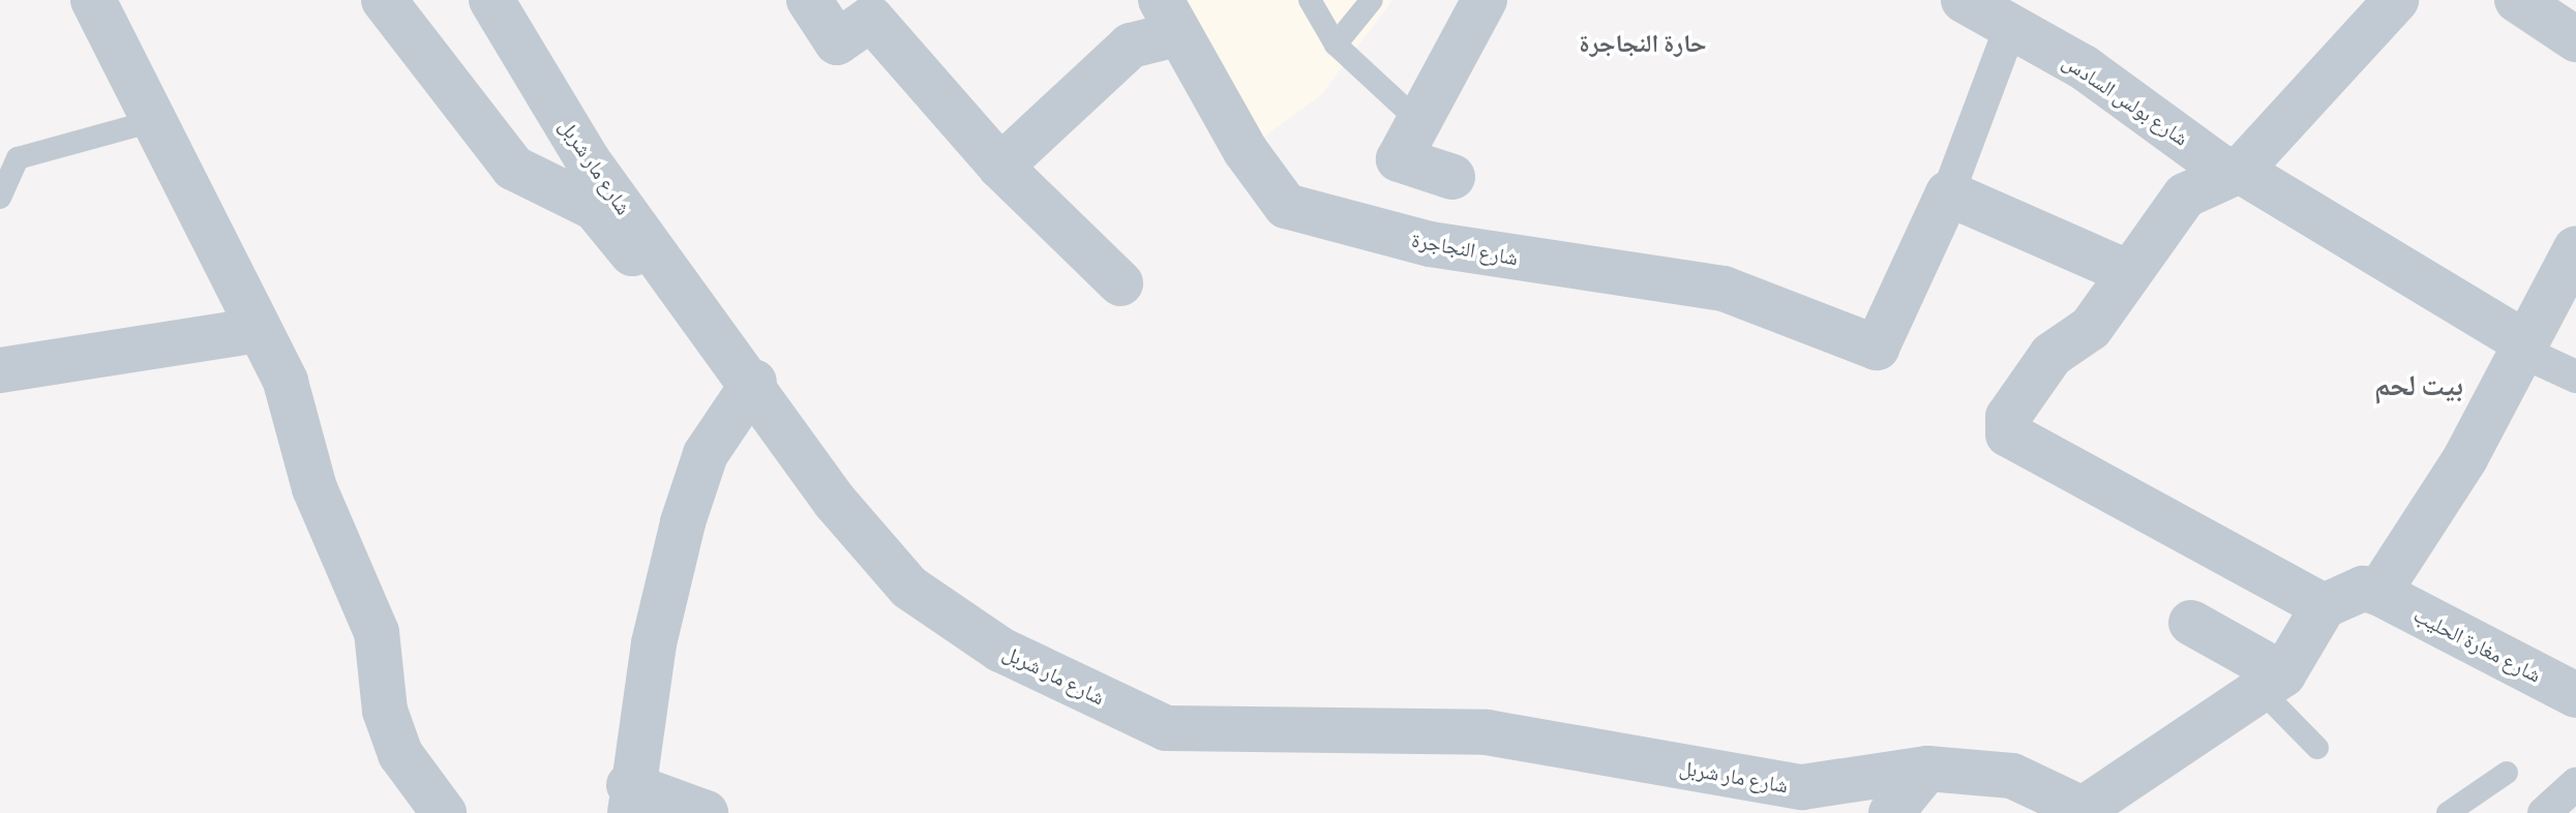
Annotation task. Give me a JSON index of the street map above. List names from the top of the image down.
{
  "streets": {
    "street": [
      "شارع بولس السادس",
      "شارع مار شربل",
      "شارع النجاجرة",
      "شارع مغارة الحليب"
    ]
  },
  "districts": ["حارة النجاجرة", "بيت لحم"]
}
